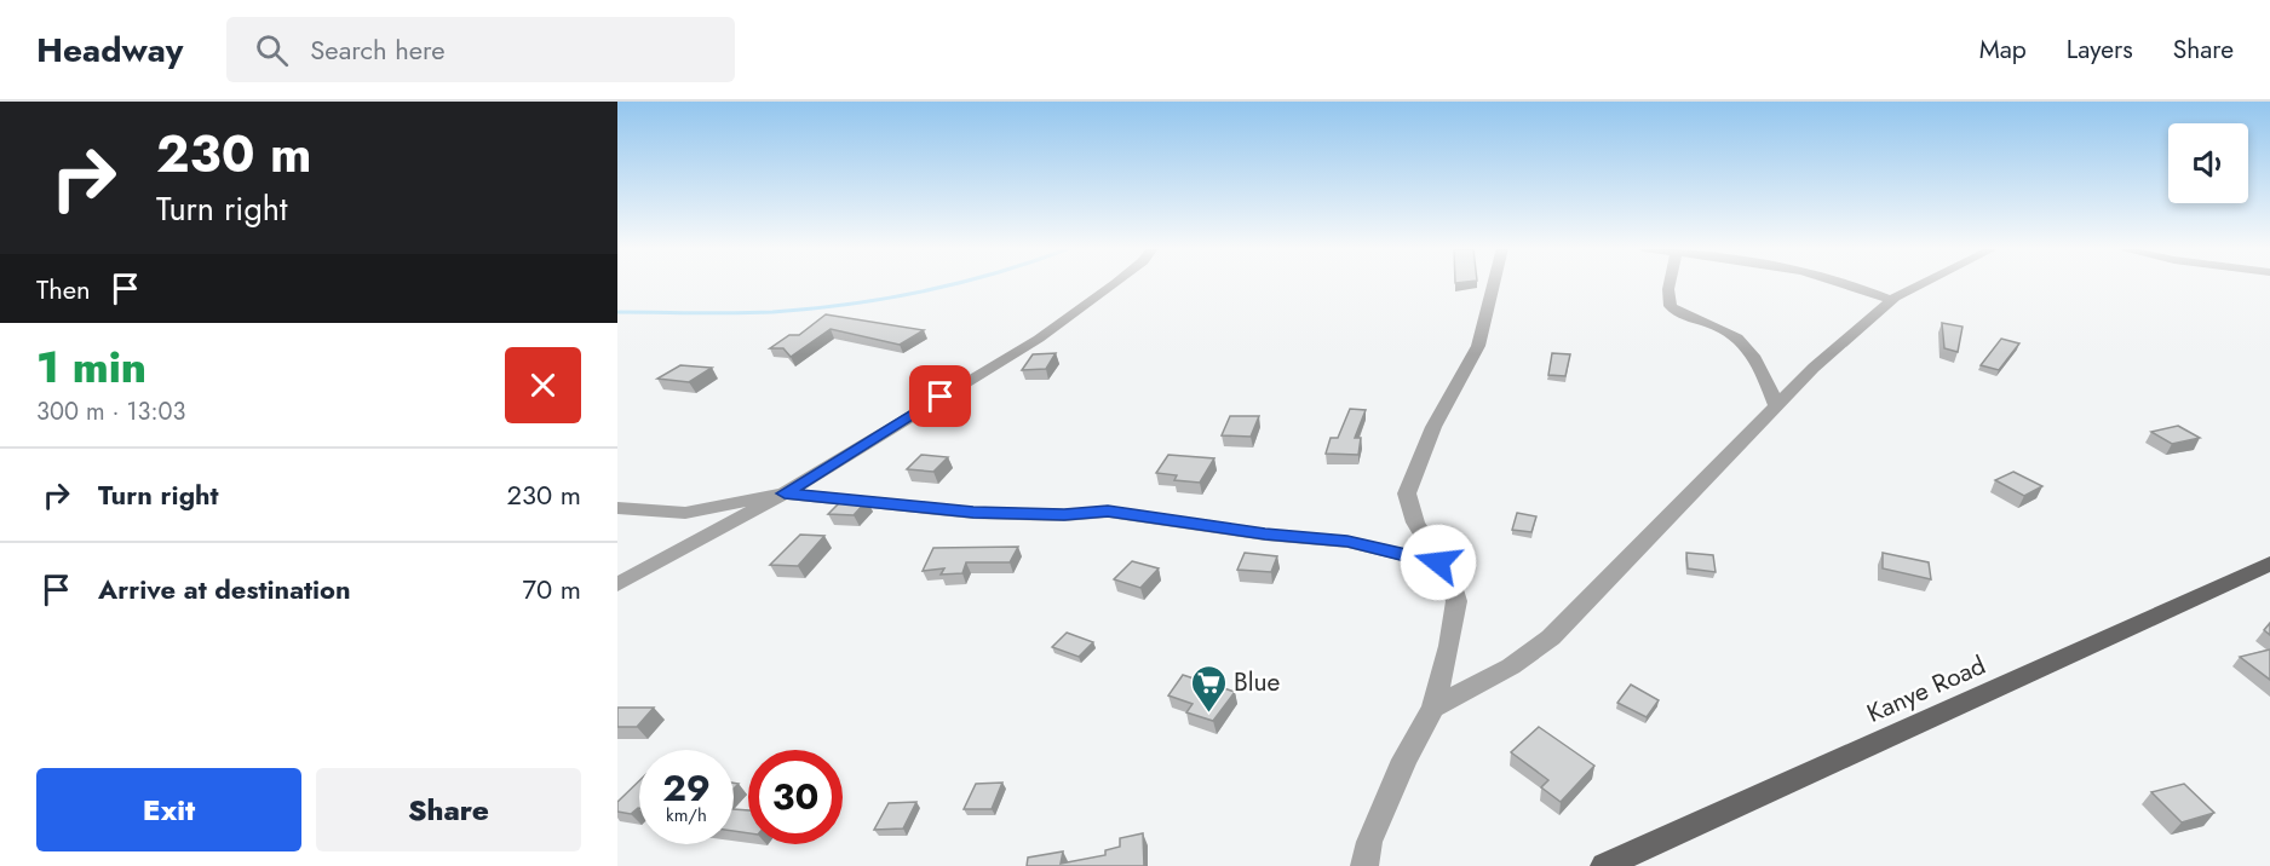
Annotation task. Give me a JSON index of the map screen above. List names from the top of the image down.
{
  "streets": {
    "main road": ["Kanye Road"]
  },
  "places": {
    "supermarket": ["Blue"]
  },
  "page": {
    "header": "Headway",
    "search": "Search here",
    "nav": ["Map", "Layers", "Share"],
    "turn": ["230 m", "Turn right"],
    "then": "Then",
    "heading": ["1 min", "300 m · 13:03"],
    "list": [
      {
        "name": "Turn right",
        "value": "230 m"
      },
      {
        "name": "Arrive at destination",
        "value": "70 m"
      }
    ],
    "speed": "29 km/h",
    "limit": "30",
    "buttons": ["Exit", "Share"]
  }
}
